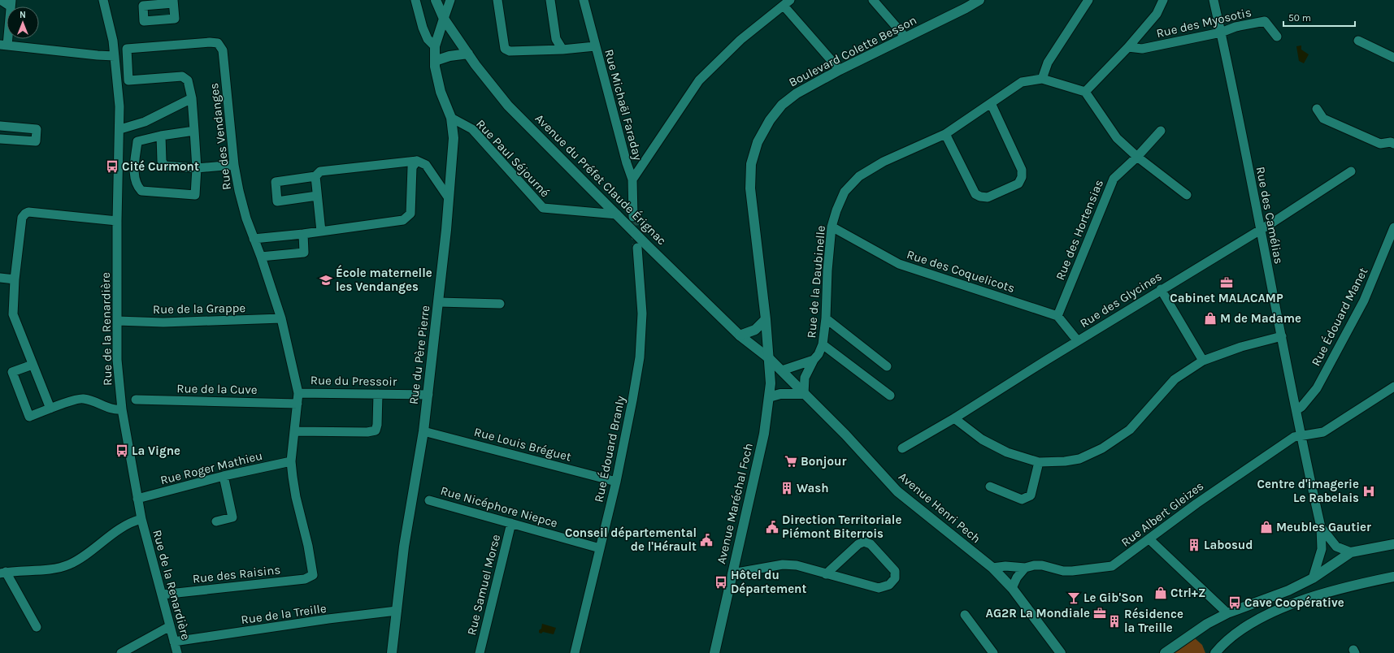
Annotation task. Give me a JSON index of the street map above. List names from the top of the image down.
{
  "streets": {
    "main road": [
      "Boulevard Colette Besson",
      "Avenue du Préfet Claude Érignac",
      "Rue du Père Pierre",
      "Avenue Maréchal Foch",
      "Avenue Henri Pech"
    ],
    "street": [
      "Rue des Myosotis",
      "Rue Michaël Faraday",
      "Rue des Vendanges",
      "Rue Paul Séjourné",
      "Rue des Camélias",
      "Rue des Hortensias",
      "Rue des Coquelicots",
      "Rue de la Daubinelle",
      "Rue des Glycines",
      "Rue de la Grappe",
      "Rue Édouard Manet",
      "Rue de la Renardière",
      "Rue du Pressoir",
      "Rue de la Cuve",
      "Rue Louis Bréguet",
      "Rue Édouard Branly",
      "Rue Roger Mathieu",
      "Rue Nicéphore Niepce",
      "Rue Albert Gleizes",
      "Rue des Raisins",
      "Rue Samuel Morse",
      "Rue de la Treille"
    ]
  },
  "crossings": [
    ["Rue des Myosotis", "Rue des Camélias"],
    ["Boulevard Colette Besson", "Avenue du Préfet Claude Érignac"],
    ["Boulevard Colette Besson", "Avenue Maréchal Foch"],
    ["Boulevard Colette Besson", "Avenue Henri Pech"],
    ["Rue des Vendanges", "Rue de la Grappe"],
    ["Rue des Vendanges", "Rue de la Renardière"],
    ["Rue des Vendanges", "Rue du Pressoir"],
    ["Rue des Vendanges", "Rue de la Cuve"],
    ["Rue des Vendanges", "Rue Roger Mathieu"],
    ["Rue des Vendanges", "Rue des Raisins"],
    ["Rue Paul Séjourné", "Avenue du Préfet Claude Érignac"],
    ["Rue Paul Séjourné", "Rue du Père Pierre"],
    ["Avenue du Préfet Claude Érignac", "Rue du Père Pierre"],
    ["Avenue du Préfet Claude Érignac", "Avenue Maréchal Foch"],
    ["Avenue du Préfet Claude Érignac", "Avenue Henri Pech"],
    ["Rue des Camélias", "Rue des Glycines"],
    ["Rue des Camélias", "Rue Édouard Manet"],
    ["Rue des Camélias", "Rue Albert Gleizes"],
    ["Rue des Hortensias", "Rue des Coquelicots"],
    ["Rue des Coquelicots", "Rue de la Daubinelle"],
    ["Rue de la Daubinelle", "Avenue Henri Pech"],
    ["Rue de la Grappe", "Rue de la Renardière"],
    ["Rue de la Renardière", "Rue Roger Mathieu"],
    ["Rue de la Renardière", "Rue des Raisins"],
    ["Rue de la Renardière", "Rue de la Treille"],
    ["Rue du Père Pierre", "Rue du Pressoir"],
    ["Rue du Père Pierre", "Rue Louis Bréguet"],
    ["Rue du Père Pierre", "Rue de la Treille"],
    ["Rue Louis Bréguet", "Rue Édouard Branly"],
    ["Rue Édouard Branly", "Rue Nicéphore Niepce"],
    ["Avenue Maréchal Foch", "Avenue Henri Pech"],
    ["Rue Nicéphore Niepce", "Rue Samuel Morse"],
    ["Avenue Henri Pech", "Rue Albert Gleizes"]
  ],
  "places": {
    "bus stop": [
      "Cité Curmont",
      "La Vigne",
      "Hôtel du Département",
      "Cave Coopérative"
    ],
    "school or university": ["École maternelle les Vendanges"],
    "office": ["Cabinet MALACAMP", "AG2R La Mondiale"],
    "shop": ["M de Madame", "Meubles Gautier", "Ctrl+Z"],
    "supermarket": ["Bonjour"],
    "building": ["Wash", "Labosud", "Résidence la Treille"],
    "hospital": ["Centre d'imagerie Le Rabelais"],
    "public building": ["Direction Territoriale Piémont Biterrois", "Conseil départemental de l'Hérault"],
    "bar": ["Le Gib'Son"]
  },
  "scale_bar": "50 m",
  "north": "top"
}
